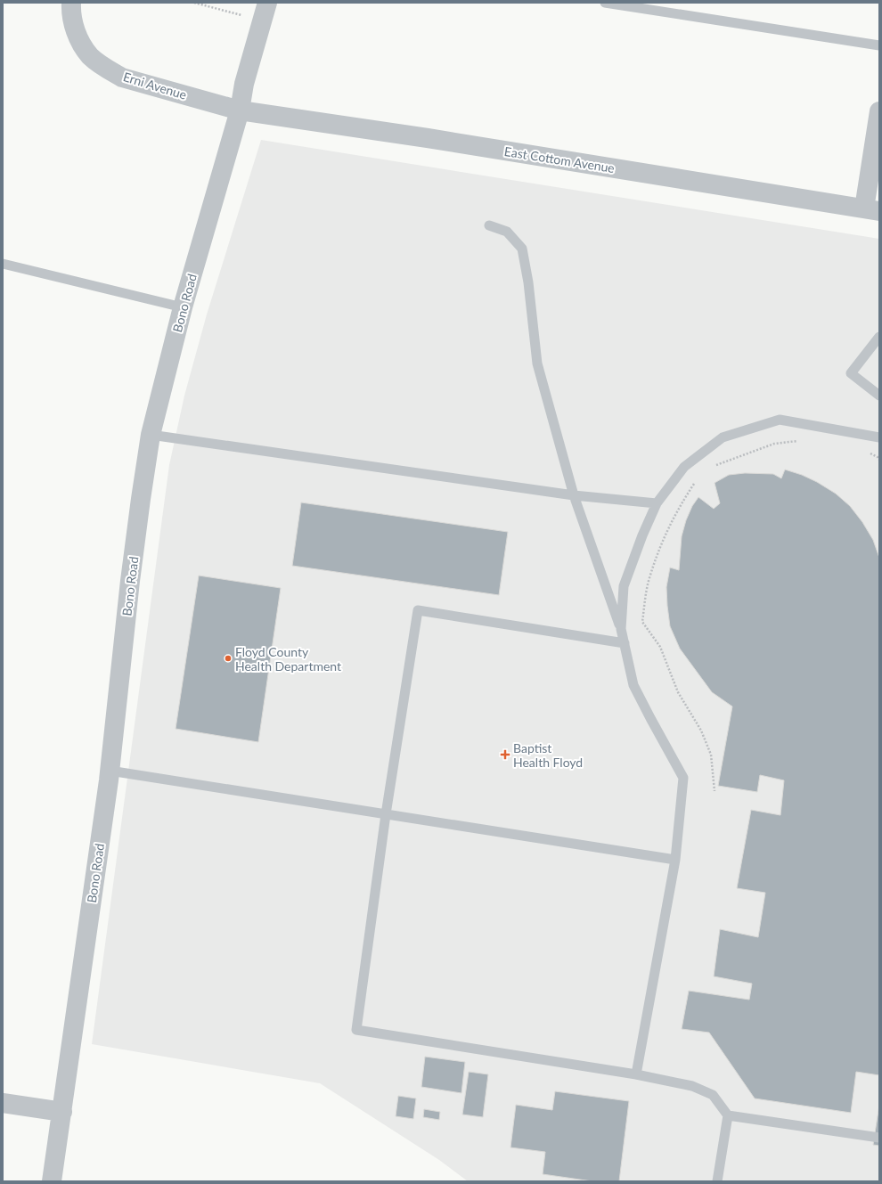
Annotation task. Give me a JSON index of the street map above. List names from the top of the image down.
{
  "streets": {
    "street": ["Erni Avenue", "East Cottom Avenue", "Bono Road"]
  },
  "crossings": [
    ["Erni Avenue", "East Cottom Avenue"],
    ["Erni Avenue", "Bono Road"],
    ["East Cottom Avenue", "Bono Road"]
  ],
  "places": {
    "other": ["Floyd County Health Department"],
    "health": ["Baptist Health Floyd"]
  }
}
